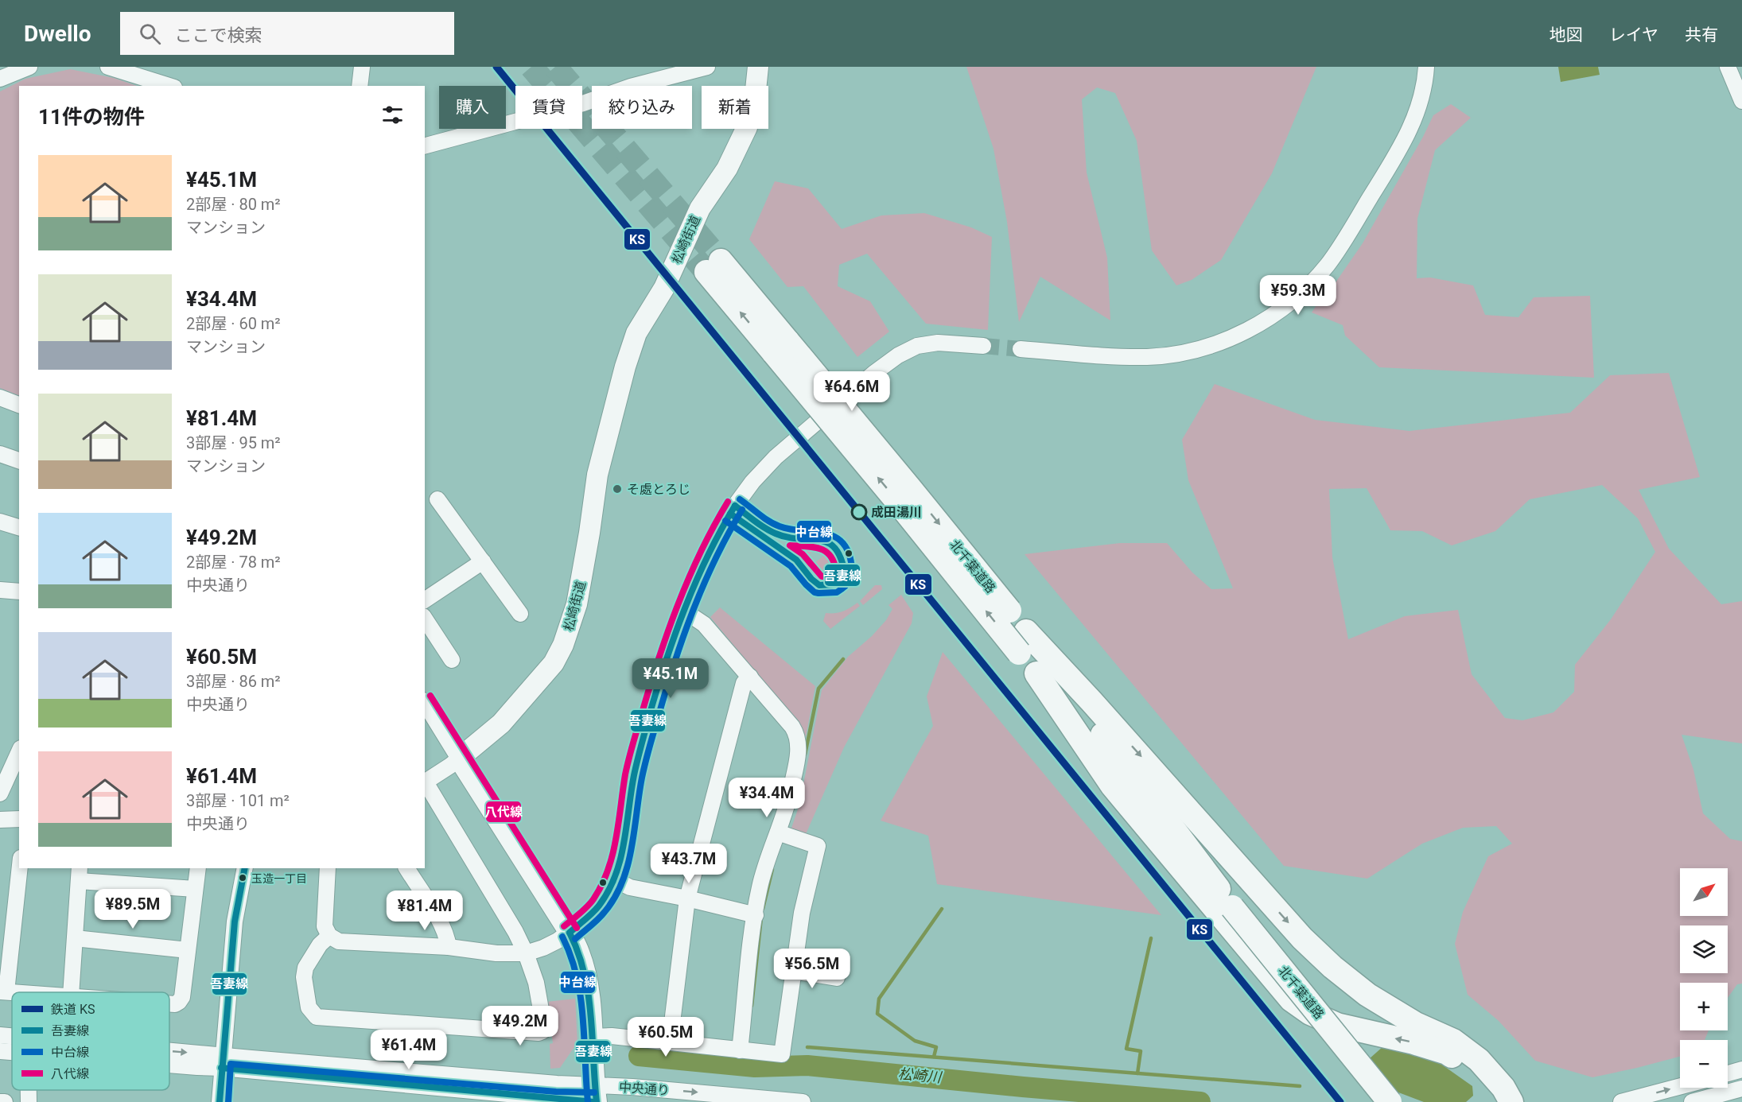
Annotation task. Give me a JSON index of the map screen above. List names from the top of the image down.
{
  "streets": {
    "highway": ["北千葉道路"],
    "main road": ["松崎街道"],
    "street": ["中央通り"]
  },
  "water": ["松崎川"],
  "places": ["そ處とろじ", "成田湯川", "玉造一丁目"],
  "lines": [
    "rail line KS",
    "transit line 中台線",
    "transit line 八代線",
    "transit line 吾妻線"
  ],
  "legend": [
    "鉄道 KS",
    "吾妻線",
    "中台線",
    "八代線"
  ],
  "north": "top right",
  "page": {
    "header": "Dwello",
    "search": "ここで検索",
    "nav": ["地図", "レイヤ", "共有"],
    "chip": [
      "購入",
      "賃貸",
      "絞り込み",
      "新着"
    ],
    "heading": "11件の物件",
    "list": [
      {
        "name": "¥45.1M",
        "note": "2部屋 · 80 m² · マンション"
      },
      {
        "name": "¥34.4M",
        "note": "2部屋 · 60 m² · マンション"
      },
      {
        "name": "¥81.4M",
        "note": "3部屋 · 95 m² · マンション"
      },
      {
        "name": "¥49.2M",
        "note": "2部屋 · 78 m² · 中央通り"
      },
      {
        "name": "¥60.5M",
        "note": "3部屋 · 86 m² · 中央通り"
      },
      {
        "name": "¥61.4M",
        "note": "3部屋 · 101 m² · 中央通り"
      }
    ],
    "price": [
      "¥59.3M",
      "¥64.6M",
      "¥45.1M",
      "¥34.4M",
      "¥43.7M",
      "¥89.5M",
      "¥81.4M",
      "¥56.5M",
      "¥49.2M",
      "¥60.5M",
      "¥61.4M"
    ],
    "map_buttons": ["+", "−"]
  }
}
